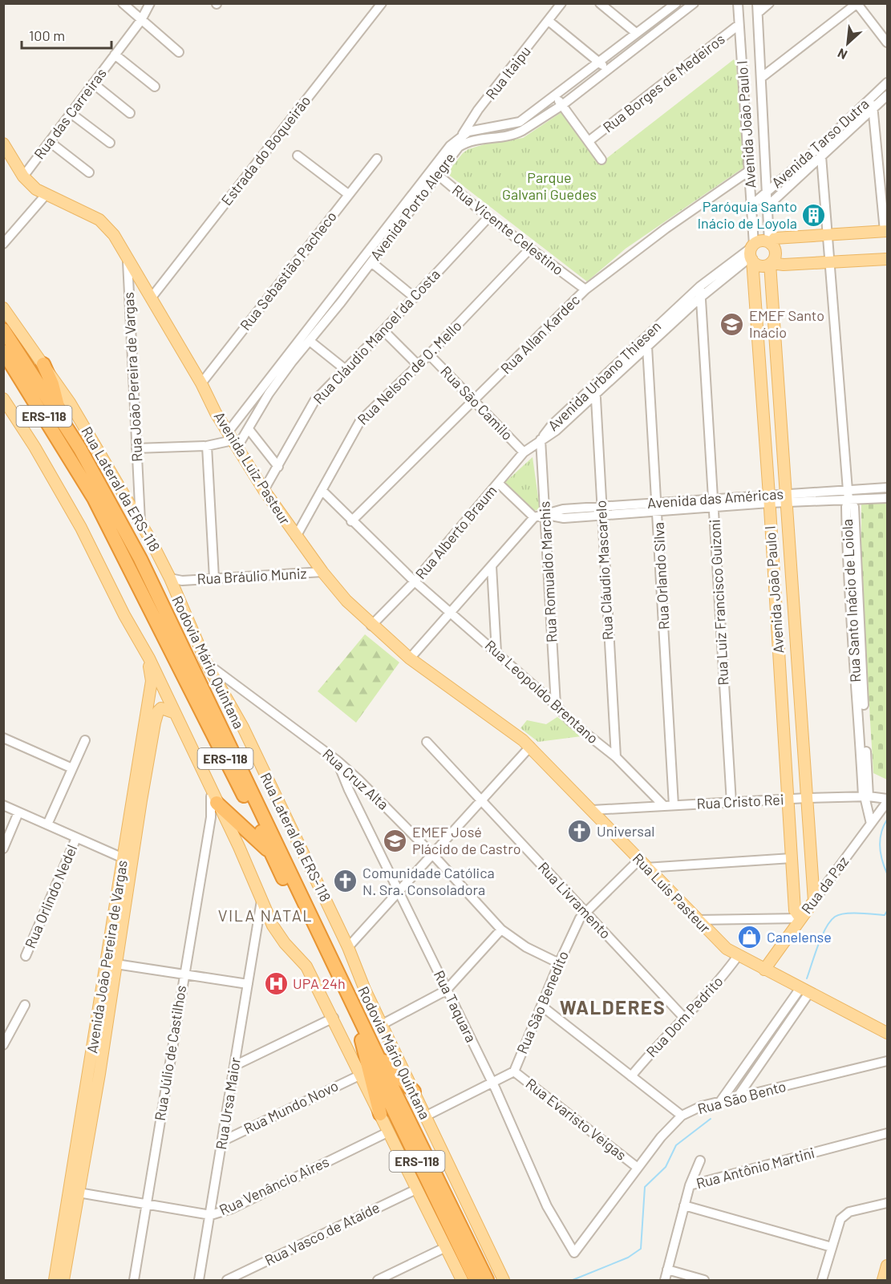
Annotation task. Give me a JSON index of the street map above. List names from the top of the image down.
{
  "streets": {
    "highway": ["ERS-118", "Rodovia Mário Quintana"],
    "main road": [
      "Avenida João Paulo I",
      "Avenida Luiz Pasteur",
      "Rua Lateral da ERS-118",
      "Rua da Paz",
      "Rua Luís Pasteur",
      "Avenida João Pereira de Vargas"
    ],
    "street": [
      "Rua Itaipu",
      "Rua Borges de Medeiros",
      "Rua das Carreiras",
      "Avenida Tarso Dutra",
      "Estrada do Boqueirão",
      "Avenida Porto Alegre",
      "Rua Vicente Celestino",
      "Rua Sebastião Pacheco",
      "Rua Allan Kardec",
      "Rua Cláudio Manoel da Costa",
      "Rua Nelson de O. Mello",
      "Avenida Urbano Thiesen",
      "Rua João Pereira de Vargas",
      "Rua São Camilo",
      "Avenida das Américas",
      "Rua Alberto Braum",
      "Rua Cláudio Mascarelo",
      "Rua Romualdo Marchis",
      "Rua Orlando Silva",
      "Rua Bráulio Muniz",
      "Rua Santo Inácio de Loiola",
      "Rua Luiz Francisco Guizoni",
      "Rua Leopoldo Brentano",
      "Rua Cruz Alta",
      "Rua Cristo Rei",
      "Rua Orlindo Nedel",
      "Rua Livramento",
      "Rua São Benedito",
      "Rua Taquara",
      "Rua Dom Pedrito",
      "Rua Júlio de Castilhos",
      "Rua São Bento",
      "Rua Ursa Maior",
      "Rua Mundo Novo",
      "Rua Evaristo Veigas",
      "Rua Antônio Martini",
      "Rua Venâncio Aires",
      "Rua Vasco de Ataíde"
    ]
  },
  "crossings": [
    ["Rua Itaipu", "Avenida Porto Alegre"],
    ["Rua Borges de Medeiros", "Avenida João Paulo I"],
    ["Avenida João Paulo I", "Avenida Tarso Dutra"],
    ["Avenida João Paulo I", "Rua Allan Kardec"],
    ["Avenida João Paulo I", "Avenida Urbano Thiesen"],
    ["Avenida João Paulo I", "Avenida das Américas"],
    ["Avenida João Paulo I", "Rua Cristo Rei"],
    ["Avenida João Paulo I", "Rua da Paz"],
    ["Avenida Tarso Dutra", "Rua Santo Inácio de Loiola"],
    ["Estrada do Boqueirão", "Avenida Luiz Pasteur"],
    ["Avenida Porto Alegre", "Rua Vicente Celestino"],
    ["Avenida Porto Alegre", "Avenida Luiz Pasteur"],
    ["Rua Vicente Celestino", "Rua Allan Kardec"],
    ["Rua Vicente Celestino", "Rua Cláudio Manoel da Costa"],
    ["Rua Vicente Celestino", "Rua Nelson de O. Mello"],
    ["Rua Sebastião Pacheco", "Avenida Luiz Pasteur"],
    ["Rua Allan Kardec", "Rua São Camilo"],
    ["Rua Allan Kardec", "Rua Leopoldo Brentano"],
    ["Rua Cláudio Manoel da Costa", "Avenida Luiz Pasteur"],
    ["Rua Nelson de O. Mello", "Rua São Camilo"],
    ["Rua Nelson de O. Mello", "Avenida Luiz Pasteur"],
    ["Rua Nelson de O. Mello", "Rua Leopoldo Brentano"],
    ["Avenida Urbano Thiesen", "Rua Alberto Braum"],
    ["Avenida Urbano Thiesen", "Rua Cláudio Mascarelo"],
    ["Avenida Urbano Thiesen", "Rua Romualdo Marchis"],
    ["Avenida Urbano Thiesen", "Rua Orlando Silva"],
    ["Avenida Urbano Thiesen", "Rua Luiz Francisco Guizoni"],
    ["Rua João Pereira de Vargas", "Rua Lateral da ERS-118"],
    ["Rua São Camilo", "Rua Alberto Braum"],
    ["Avenida Luiz Pasteur", "Rua Alberto Braum"],
    ["Avenida Luiz Pasteur", "Rua Bráulio Muniz"],
    ["Avenida Luiz Pasteur", "Rua Luís Pasteur"],
    ["Rua Lateral da ERS-118", "Rua Bráulio Muniz"],
    ["Rua Lateral da ERS-118", "Rua Cruz Alta"],
    ["Rua Lateral da ERS-118", "Rua São Benedito"],
    ["Avenida das Américas", "Rua Cláudio Mascarelo"],
    ["Avenida das Américas", "Rua Romualdo Marchis"],
    ["Avenida das Américas", "Rua Orlando Silva"],
    ["Avenida das Américas", "Rua Santo Inácio de Loiola"],
    ["Avenida das Américas", "Rua Luiz Francisco Guizoni"],
    ["Rua Alberto Braum", "Rua Romualdo Marchis"],
    ["Rua Alberto Braum", "Rua Leopoldo Brentano"],
    ["Rua Alberto Braum", "Rua Luís Pasteur"],
    ["Rua Cláudio Mascarelo", "Rua Leopoldo Brentano"],
    ["Rua Romualdo Marchis", "Rua Leopoldo Brentano"],
    ["Rua Orlando Silva", "Rua Cristo Rei"],
    ["Rua Santo Inácio de Loiola", "Rua Cristo Rei"],
    ["Rua Santo Inácio de Loiola", "Rua da Paz"],
    ["Rua Luiz Francisco Guizoni", "Rua Cristo Rei"],
    ["Rua Leopoldo Brentano", "Rua Cristo Rei"],
    ["Rua Cruz Alta", "Rua São Benedito"],
    ["Rua Cruz Alta", "Rua Taquara"],
    ["Rua Cristo Rei", "Rua da Paz"],
    ["Rua Cristo Rei", "Rua Luís Pasteur"],
    ["Rua da Paz", "Rua Luís Pasteur"],
    ["Rua Luís Pasteur", "Rua São Benedito"],
    ["Rua Luís Pasteur", "Rua Dom Pedrito"],
    ["Rua Livramento", "Rua São Benedito"],
    ["Rua Livramento", "Rua Dom Pedrito"],
    ["Avenida João Pereira de Vargas", "Rua Venâncio Aires"],
    ["Rua São Benedito", "Rua Taquara"],
    ["Rua São Benedito", "Rua Evaristo Veigas"],
    ["Rua Taquara", "Rua São Bento"],
    ["Rua Júlio de Castilhos", "Rua Venâncio Aires"],
    ["Rua São Bento", "Rua Evaristo Veigas"],
    ["Rua Ursa Maior", "Rua Mundo Novo"],
    ["Rua Ursa Maior", "Rua Venâncio Aires"]
  ],
  "districts": ["VILA NATAL", "WALDERES"],
  "parks": ["Parque Galvani Guedes"],
  "places": {
    "building": ["Paróquia Santo Inácio de Loyola"],
    "school or university": ["EMEF Santo Inácio", "EMEF José Plácido de Castro"],
    "church": ["Universal", "Comunidade Católica N. Sra. Consoladora"],
    "shop": ["Canelense"],
    "hospital": ["UPA 24h"]
  },
  "scale_bar": "100 m",
  "north": "bottom left"
}
